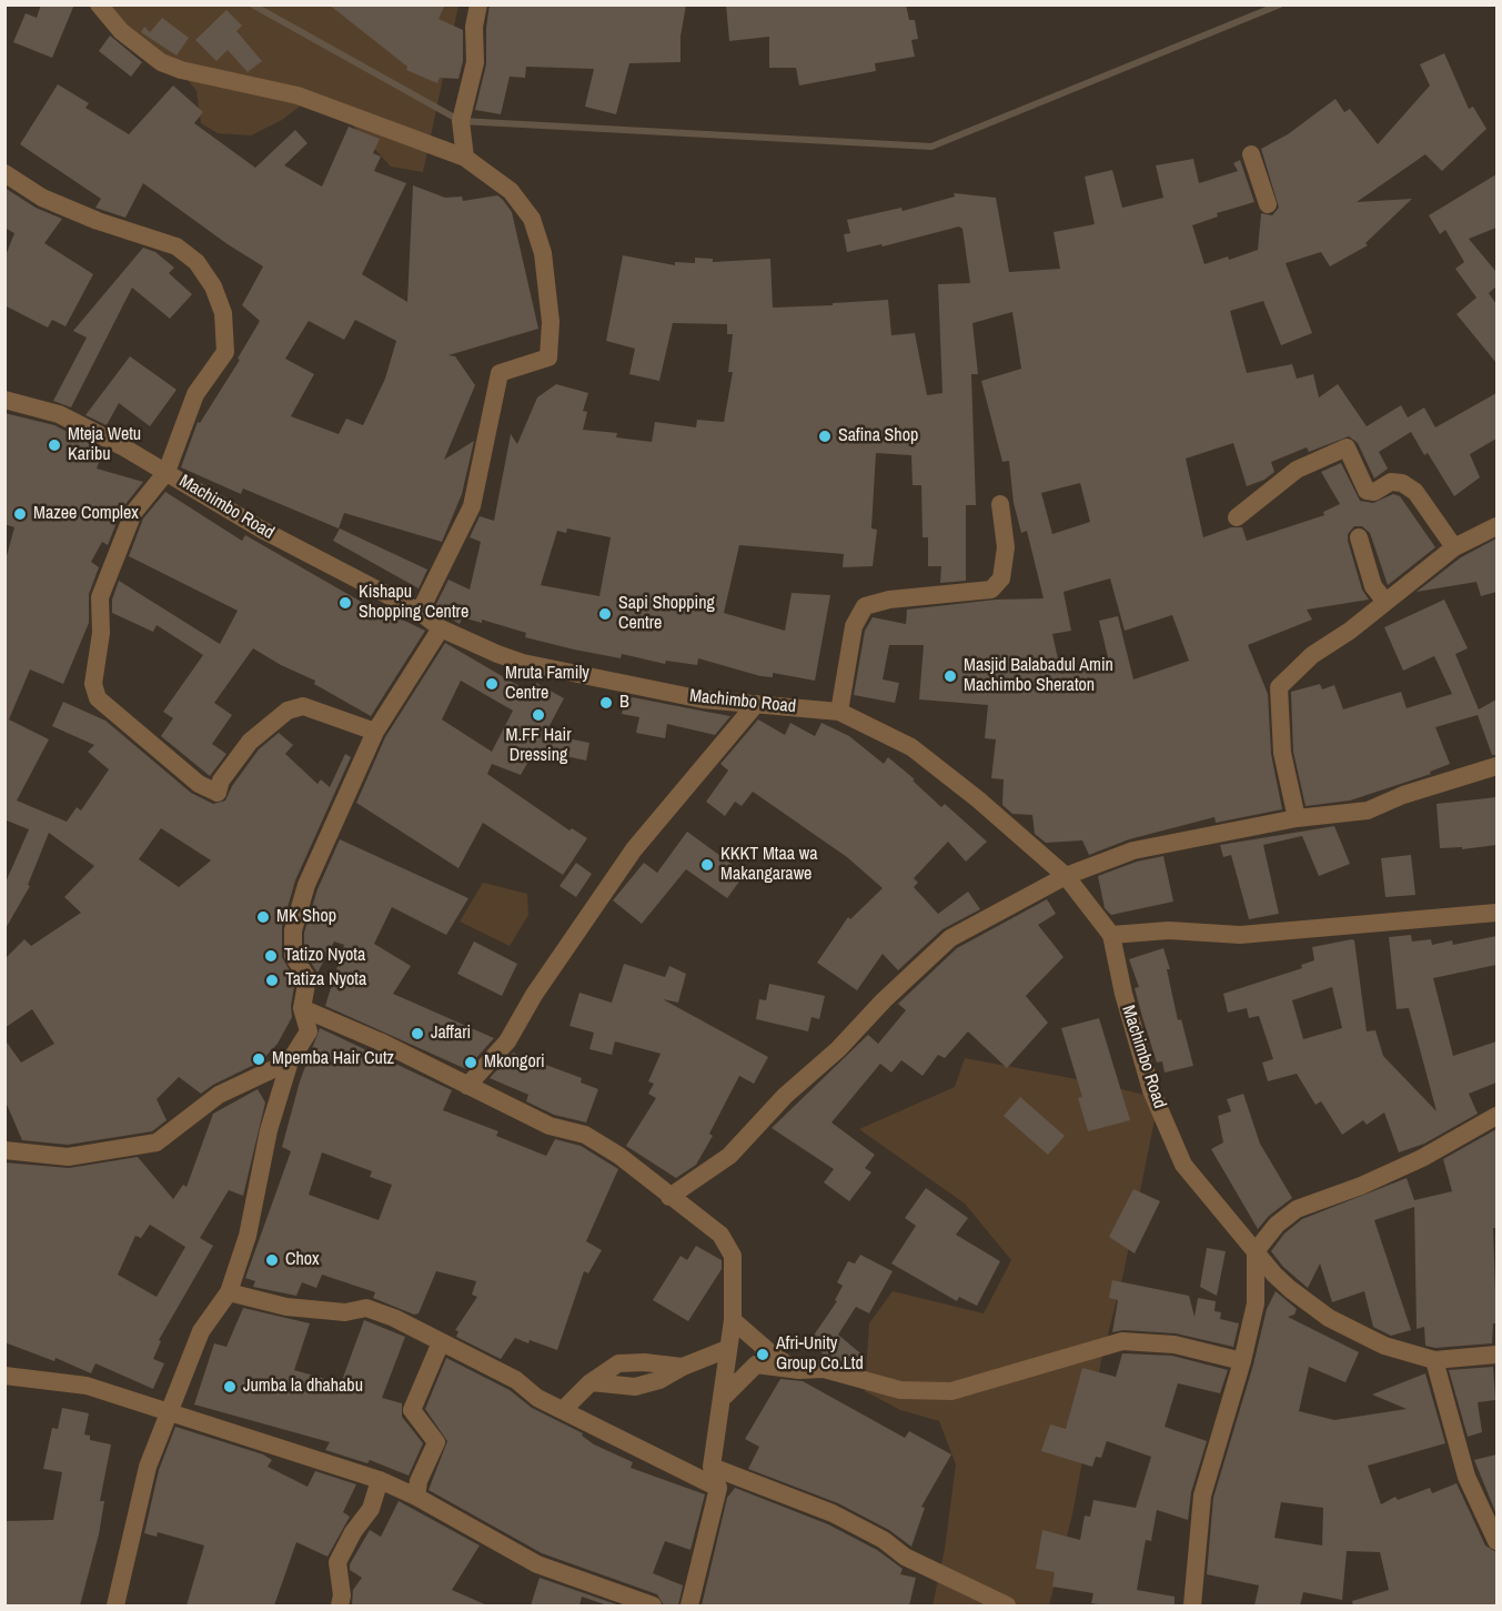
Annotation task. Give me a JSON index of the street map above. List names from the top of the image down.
{
  "streets": {
    "street": ["Machimbo Road"]
  },
  "places": [
    "Safina Shop",
    "Mteja Wetu Karibu",
    "Mazee Complex",
    "Kishapu Shopping Centre",
    "Sapi Shopping Centre",
    "Masjid Balabadul Amin Machimbo Sheraton",
    "Mruta Family Centre",
    "B",
    "M.FF Hair Dressing",
    "KKKT Mtaa wa Makangarawe",
    "MK Shop",
    "Tatizo Nyota",
    "Tatiza Nyota",
    "Jaffari",
    "Mpemba Hair Cutz",
    "Mkongori",
    "Chox",
    "Afri-Unity Group Co.Ltd",
    "Jumba la dhahabu"
  ]
}
